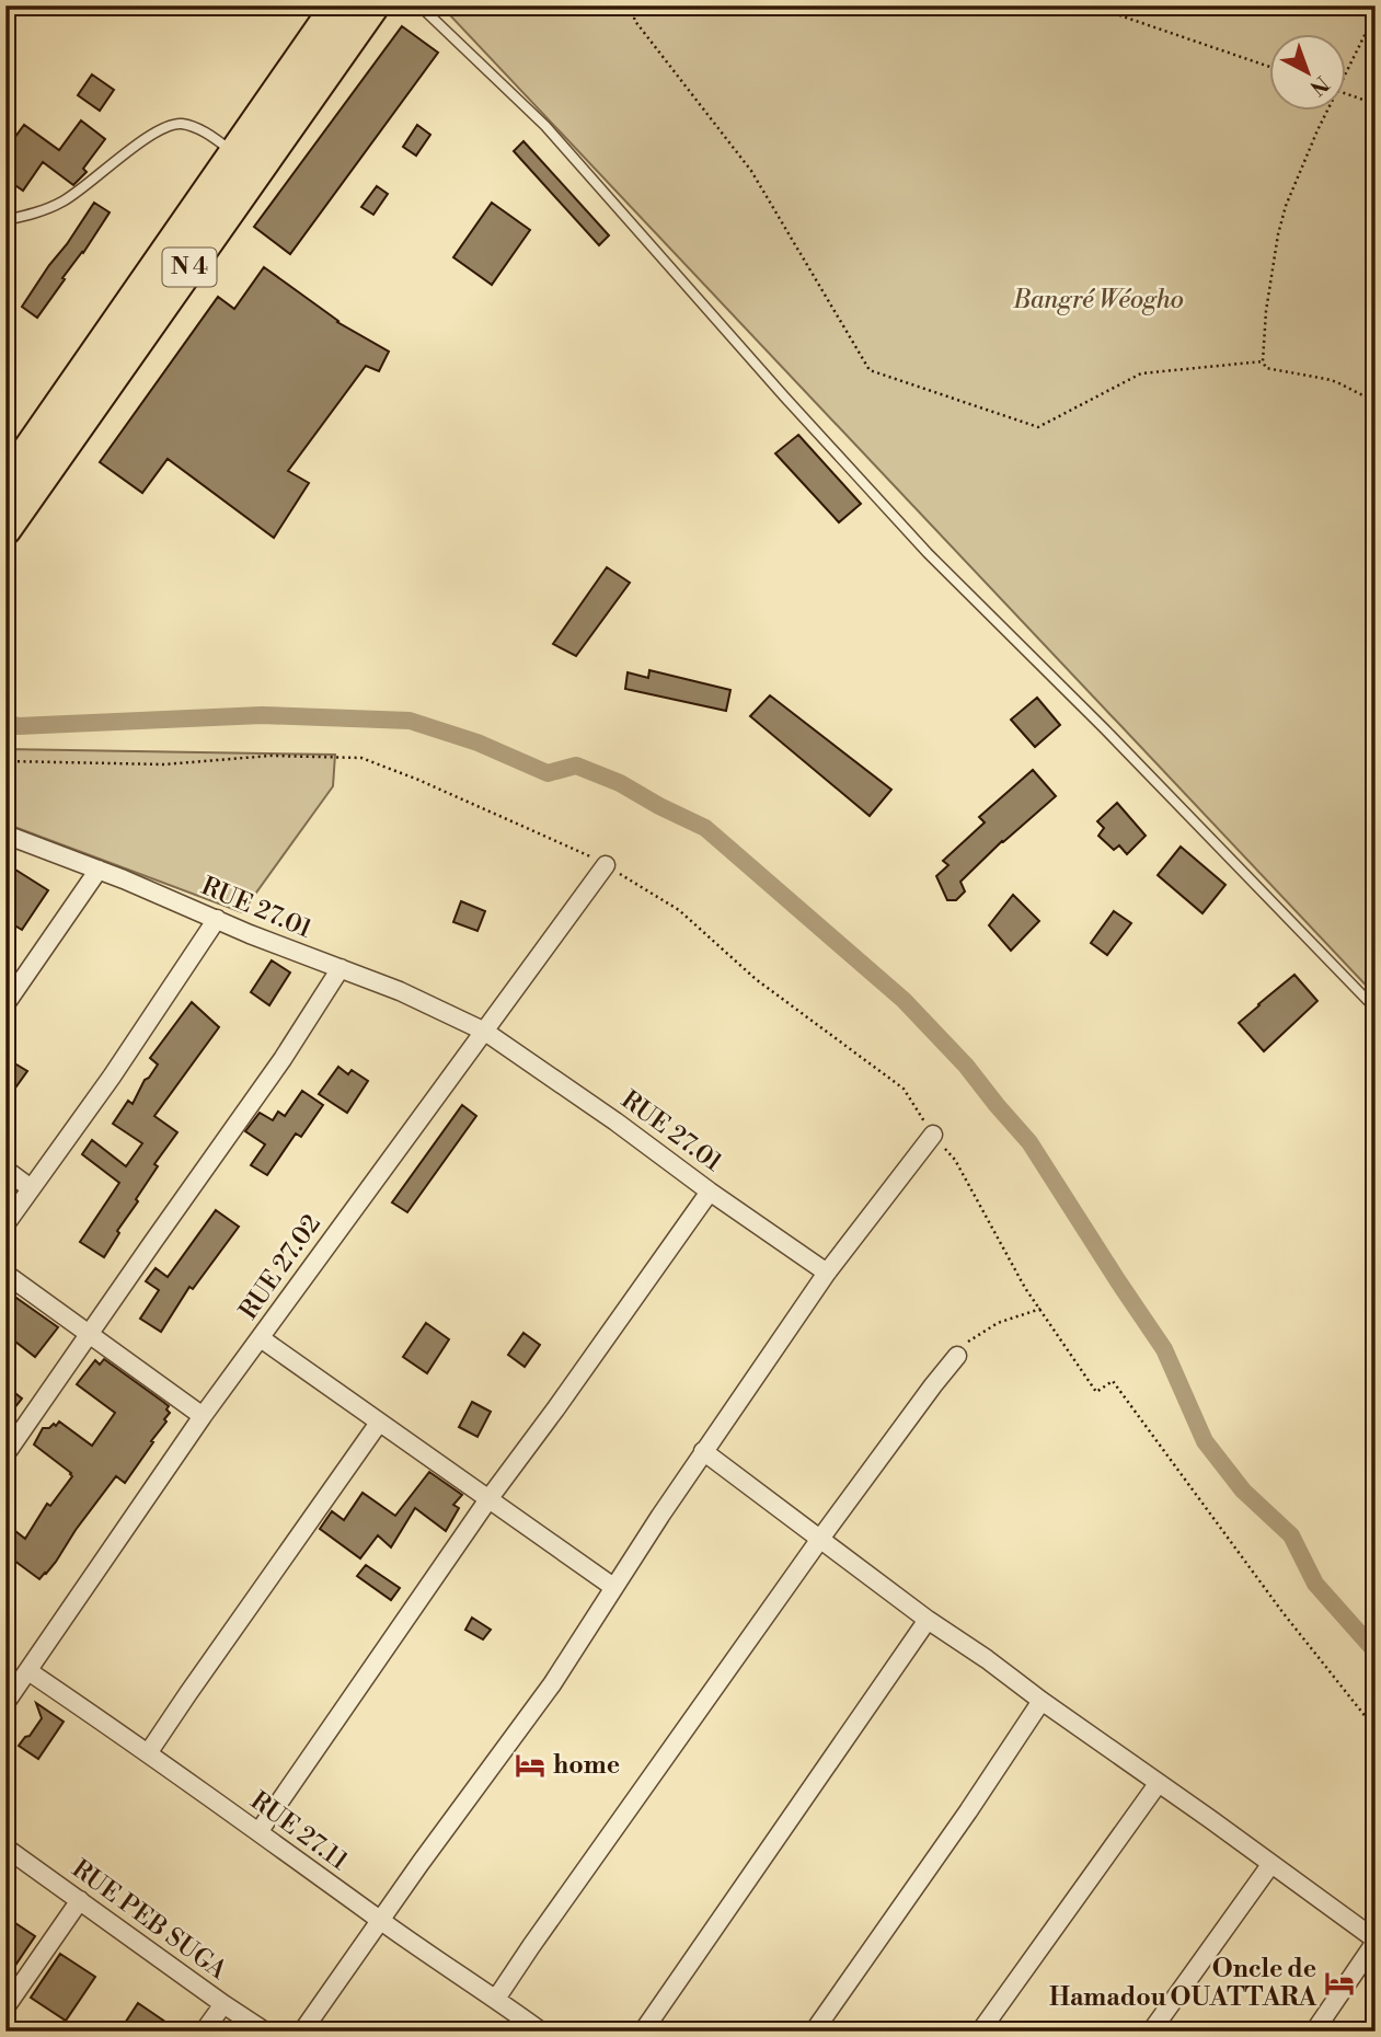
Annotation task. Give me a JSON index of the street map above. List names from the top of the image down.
{
  "streets": {
    "highway": ["N 4"],
    "street": [
      "RUE 27.01",
      "RUE 27.02",
      "RUE 27.11",
      "RUE PEB SUGA"
    ]
  },
  "crossings": [
    ["RUE 27.01", "RUE 27.02"],
    ["RUE 27.02", "RUE 27.11"]
  ],
  "parks": ["Bangré Wéogho"],
  "places": {
    "hotel": ["home", "Oncle de Hamadou OUATTARA"]
  },
  "north": "bottom right"
}
